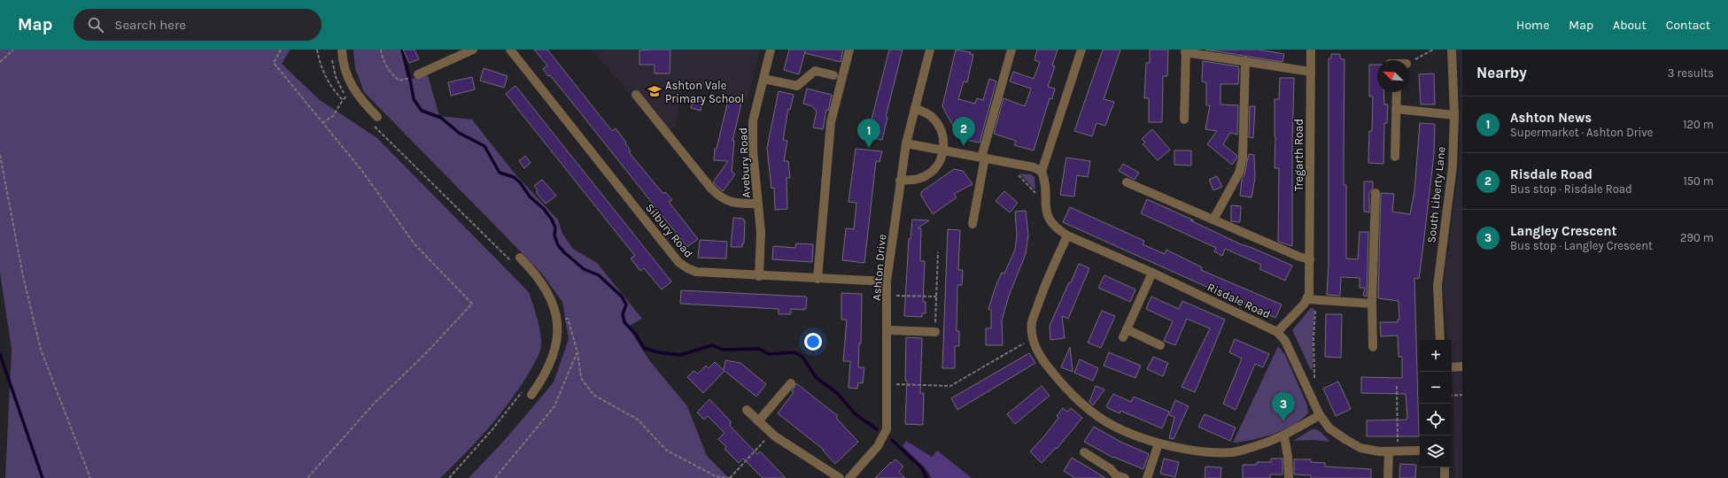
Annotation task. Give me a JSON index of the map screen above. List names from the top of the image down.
{
  "streets": {
    "street": [
      "Tregarth Road",
      "Avebury Road",
      "South Liberty Lane",
      "Silbury Road",
      "Ashton Drive",
      "Risdale Road"
    ]
  },
  "crossings": [
    ["Avebury Road", "Silbury Road"],
    ["Silbury Road", "Ashton Drive"]
  ],
  "places": {
    "school or university": ["Ashton Vale Primary School"]
  },
  "north": "top left",
  "page": {
    "header": "Map",
    "search": "Search here",
    "nav": [
      "Home",
      "Map",
      "About",
      "Contact"
    ],
    "heading": ["Nearby", "3 results"],
    "list": [
      {
        "mark": "1",
        "name": "Ashton News",
        "note": "Supermarket · Ashton Drive",
        "value": "120 m"
      },
      {
        "mark": "2",
        "name": "Risdale Road",
        "note": "Bus stop · Risdale Road",
        "value": "150 m"
      },
      {
        "mark": "3",
        "name": "Langley Crescent",
        "note": "Bus stop · Langley Crescent",
        "value": "290 m"
      }
    ],
    "pins": ["2", "1", "3"],
    "map_buttons": ["+", "−"]
  }
}
